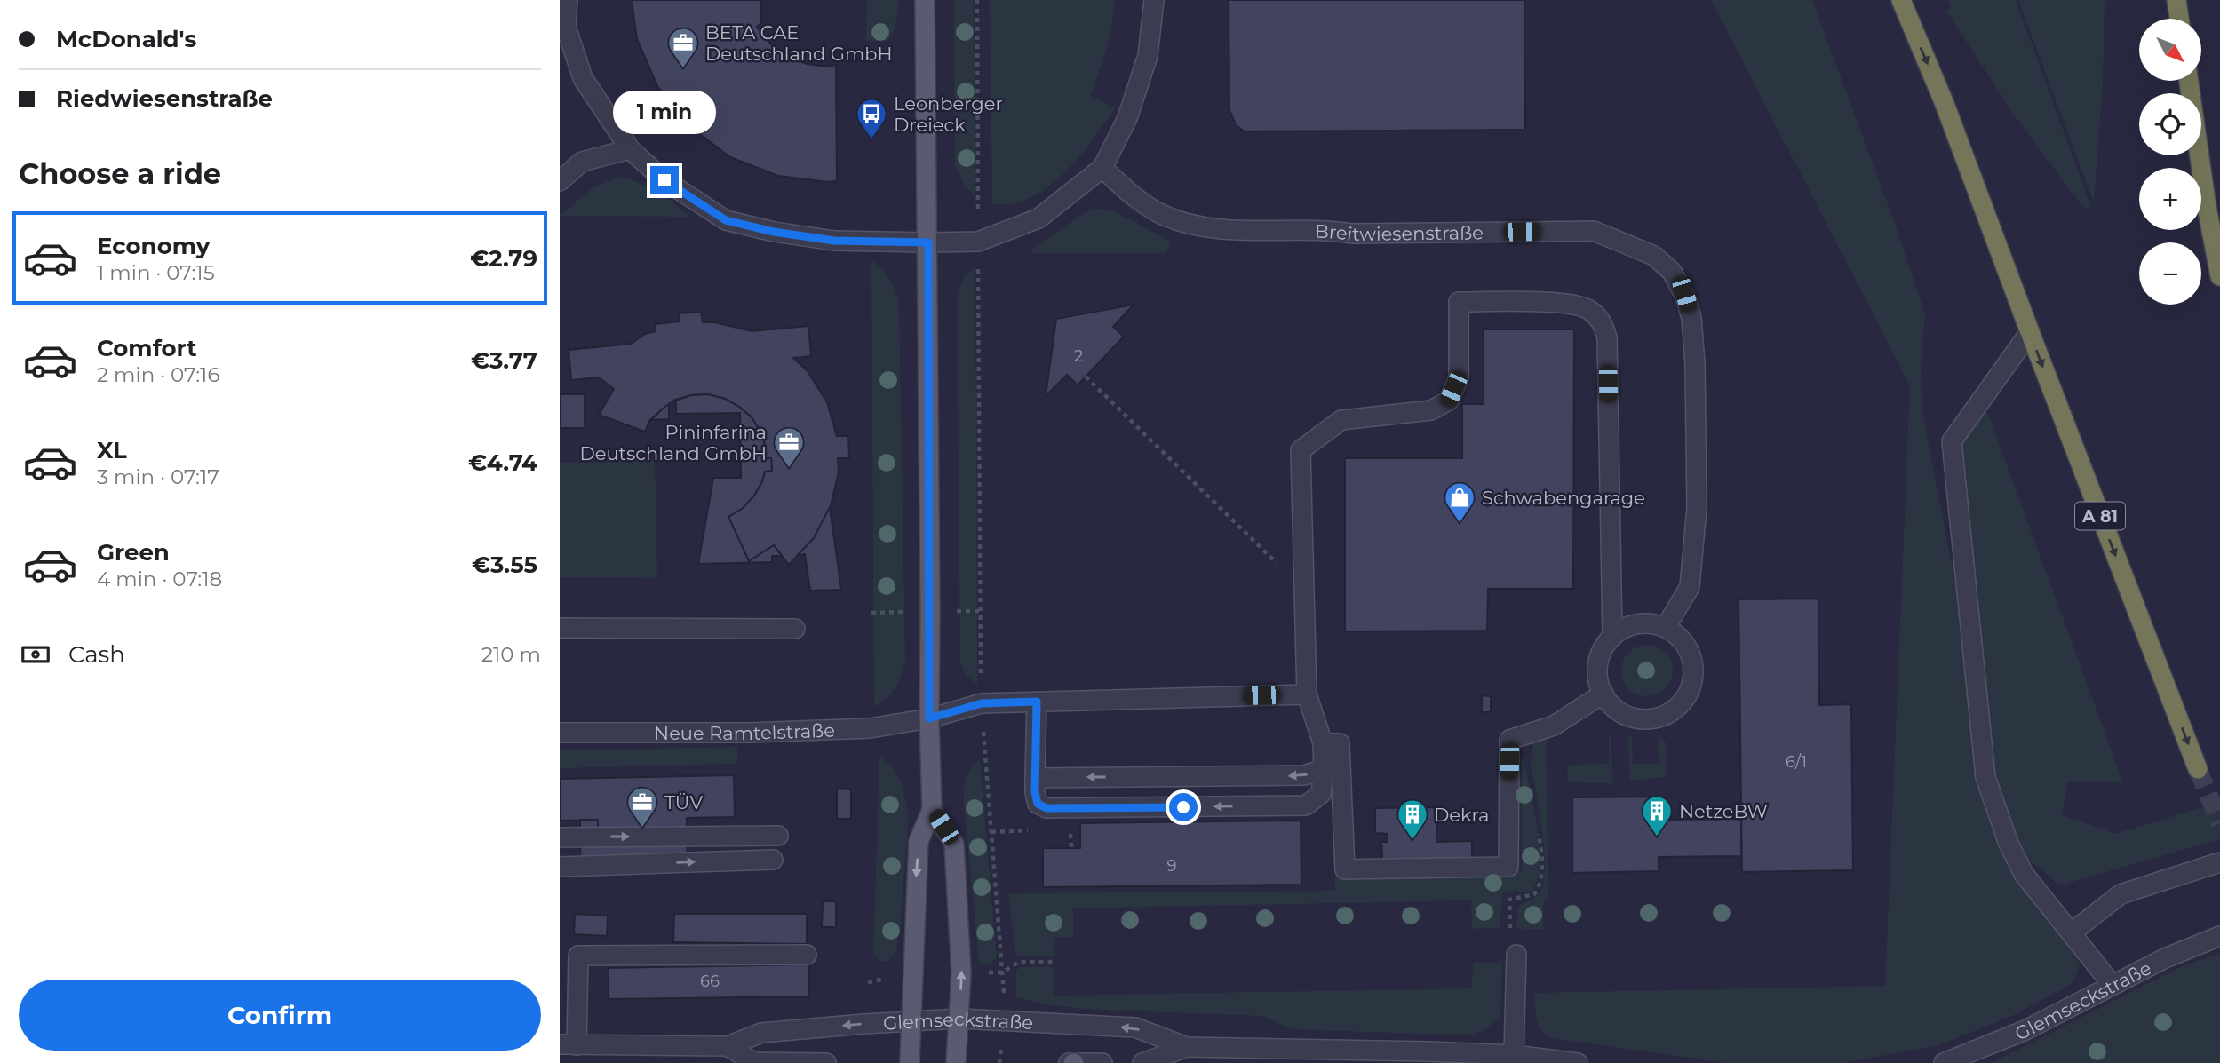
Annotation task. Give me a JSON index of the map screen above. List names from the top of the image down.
{
  "streets": {
    "highway": ["A 81"],
    "street": ["Breitwiesenstraße", "Neue Ramtelstraße", "Glemseckstraße"]
  },
  "places": {
    "office": ["BETA CAE Deutschland GmbH", "Pininfarina Deutschland GmbH", "TÜV"],
    "bus stop": ["Leonberger Dreieck"],
    "shop": ["Schwabengarage"],
    "building": ["NetzeBW", "Dekra"]
  },
  "house_numbers": [
    "2",
    "6/1",
    "9",
    "66"
  ],
  "north": "bottom right",
  "page": {
    "banner": ["McDonald's", "Riedwiesenstraße"],
    "map_buttons": ["+", "−"],
    "bubble": "1 min",
    "heading": "Choose a ride",
    "list": [
      {
        "name": "Economy",
        "note": "1 min · 07:15",
        "value": "€2.79"
      },
      {
        "name": "Comfort",
        "note": "2 min · 07:16",
        "value": "€3.77"
      },
      {
        "name": "XL",
        "note": "3 min · 07:17",
        "value": "€4.74"
      },
      {
        "name": "Green",
        "note": "4 min · 07:18",
        "value": "€3.55"
      }
    ],
    "pay": ["Cash", "210 m"],
    "buttons": "Confirm"
  }
}
